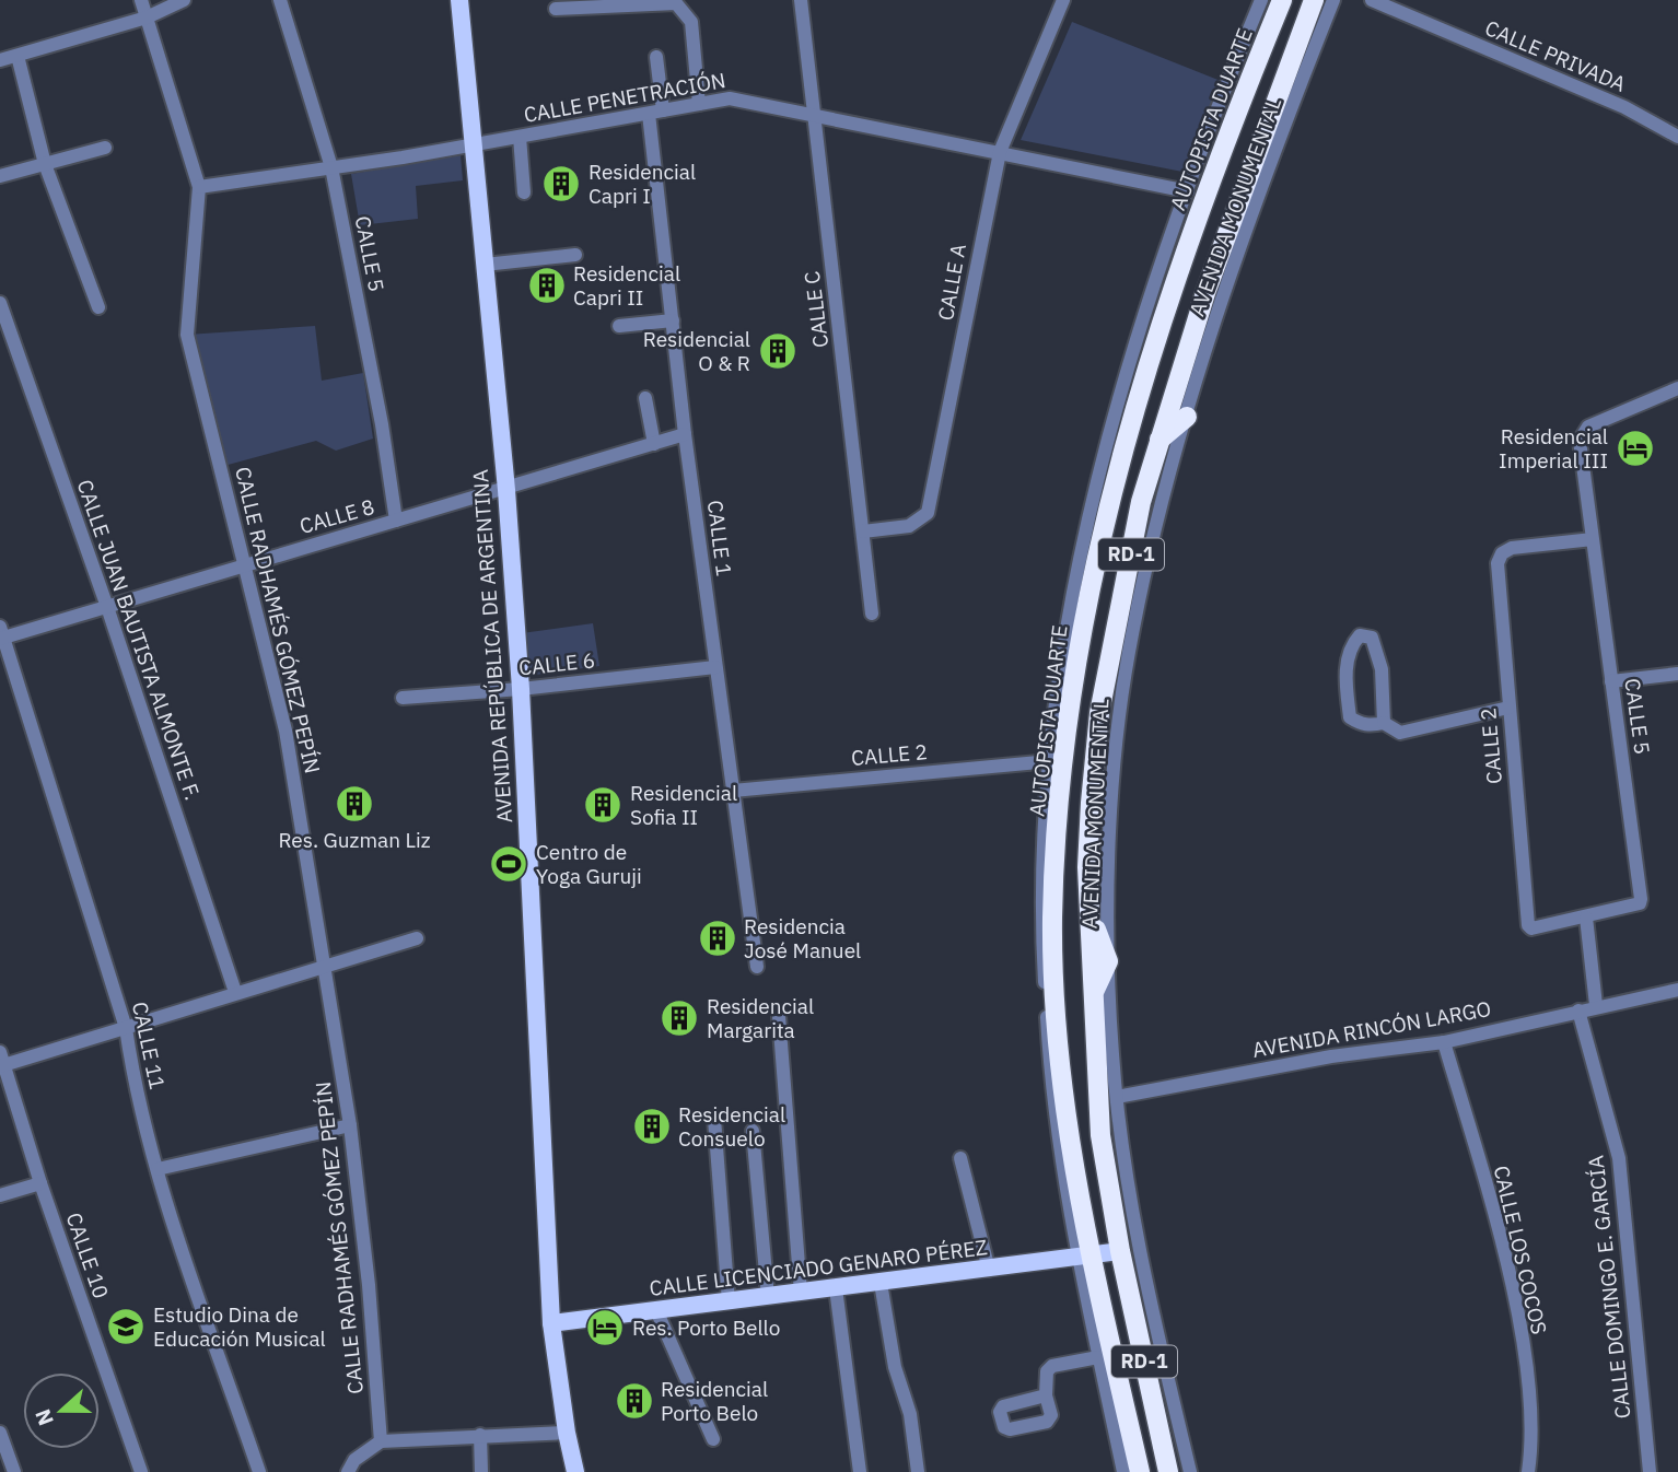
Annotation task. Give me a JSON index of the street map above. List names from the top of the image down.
{
  "streets": {
    "highway": ["AUTOPISTA DUARTE", "RD-1"],
    "main road": ["AVENIDA REPÚBLICA DE ARGENTINA", "CALLE LICENCIADO GENARO PÉREZ"],
    "street": [
      "CALLE PRIVADA",
      "CALLE PENETRACIÓN",
      "AVENIDA MONUMENTAL",
      "CALLE 5",
      "CALLE A",
      "CALLE C",
      "CALLE 8",
      "CALLE 1",
      "CALLE RADHAMÉS GÓMEZ PEPÍN",
      "CALLE JUAN BAUTISTA ALMONTE F.",
      "CALLE 6",
      "CALLE 2",
      "AVENIDA RINCÓN LARGO",
      "CALLE 11",
      "CALLE LOS COCOS",
      "CALLE 10",
      "CALLE DOMINGO E. GARCÍA"
    ]
  },
  "crossings": [
    ["CALLE PENETRACIÓN", "AVENIDA MONUMENTAL"],
    ["CALLE PENETRACIÓN", "CALLE 5"],
    ["CALLE PENETRACIÓN", "CALLE A"],
    ["CALLE PENETRACIÓN", "CALLE C"],
    ["CALLE PENETRACIÓN", "CALLE 1"],
    ["CALLE PENETRACIÓN", "CALLE RADHAMÉS GÓMEZ PEPÍN"],
    ["CALLE PENETRACIÓN", "AVENIDA REPÚBLICA DE ARGENTINA"],
    ["AUTOPISTA DUARTE", "AVENIDA MONUMENTAL"],
    ["AUTOPISTA DUARTE", "CALLE LICENCIADO GENARO PÉREZ"],
    ["AVENIDA MONUMENTAL", "CALLE 2"],
    ["AVENIDA MONUMENTAL", "AVENIDA RINCÓN LARGO"],
    ["AVENIDA MONUMENTAL", "CALLE LICENCIADO GENARO PÉREZ"],
    ["CALLE 5", "CALLE 8"],
    ["CALLE 5", "CALLE 2"],
    ["CALLE A", "CALLE C"],
    ["CALLE 8", "CALLE 1"],
    ["CALLE 8", "CALLE RADHAMÉS GÓMEZ PEPÍN"],
    ["CALLE 8", "CALLE JUAN BAUTISTA ALMONTE F."],
    ["CALLE 8", "AVENIDA REPÚBLICA DE ARGENTINA"],
    ["CALLE 8", "CALLE 11"],
    ["CALLE 1", "CALLE 6"],
    ["CALLE 1", "CALLE 2"],
    ["RD-1", "CALLE LICENCIADO GENARO PÉREZ"],
    ["AVENIDA REPÚBLICA DE ARGENTINA", "CALLE 6"],
    ["AVENIDA REPÚBLICA DE ARGENTINA", "CALLE LICENCIADO GENARO PÉREZ"],
    ["AVENIDA RINCÓN LARGO", "CALLE LOS COCOS"],
    ["AVENIDA RINCÓN LARGO", "CALLE DOMINGO E. GARCÍA"]
  ],
  "places": {
    "building": [
      "Residencial Capri I",
      "Residencial Capri II",
      "Residencial O & R",
      "Res. Guzman Liz",
      "Residencial Sofia II",
      "Residencia José Manuel",
      "Residencial Margarita",
      "Residencial Consuelo",
      "Residencial Porto Belo"
    ],
    "hotel": ["Residencial Imperial III", "Res. Porto Bello"],
    "sports": ["Centro de Yoga Guruji"],
    "school or university": ["Estudio Dina de Educación Musical"]
  },
  "north": "left"
}
